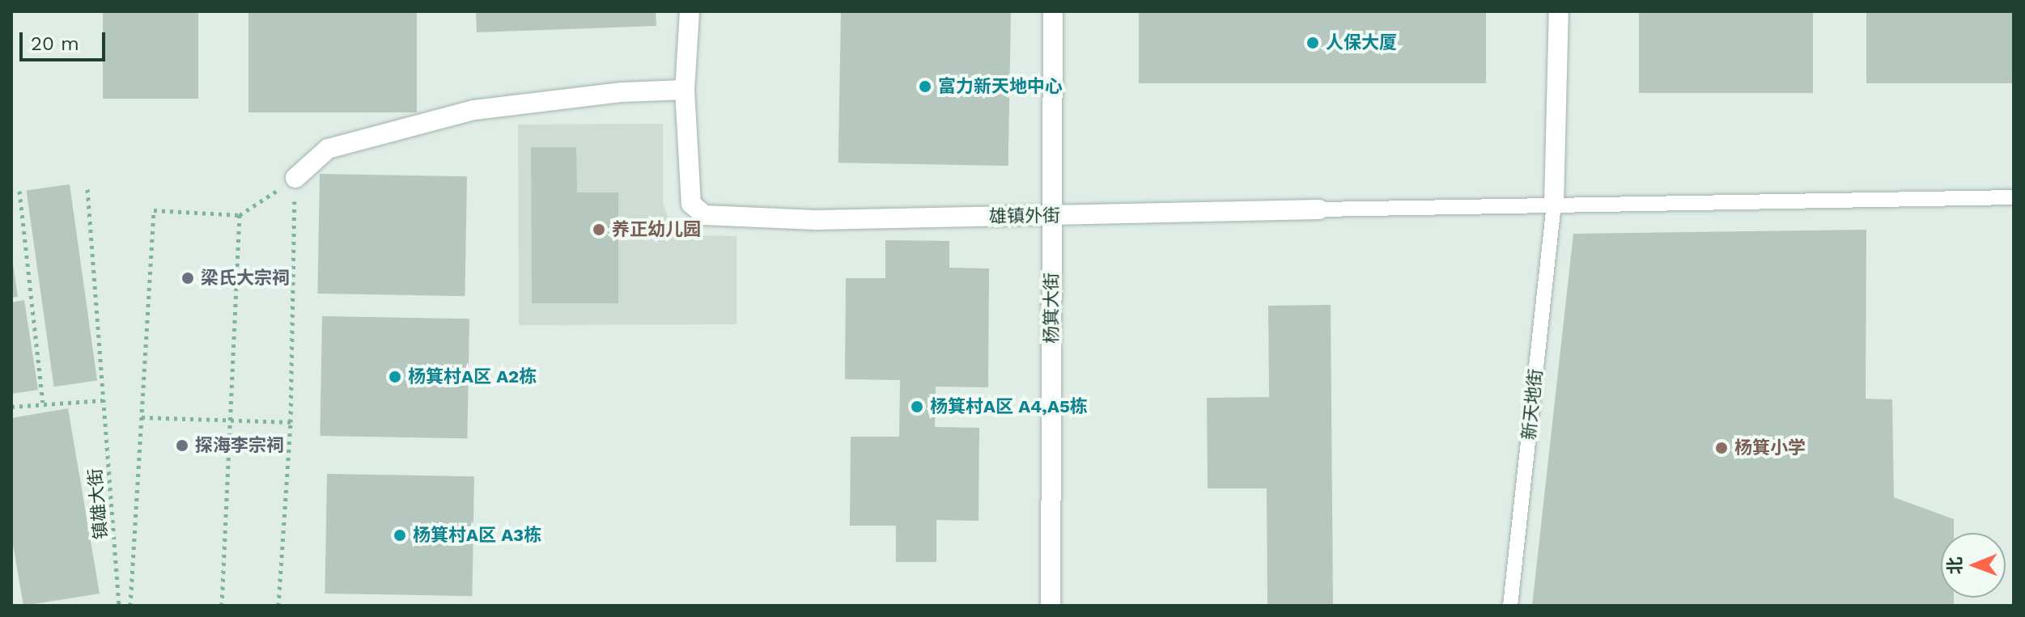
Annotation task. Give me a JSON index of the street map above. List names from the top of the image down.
{
  "streets": {
    "street": ["雄镇外街", "杨箕大街"],
    "lane": ["新天地街"],
    "path": ["镇雄大街"]
  },
  "crossings": [
    ["雄镇外街", "杨箕大街"],
    ["雄镇外街", "新天地街"]
  ],
  "places": [
    "人保大厦",
    "富力新天地中心",
    "养正幼儿园",
    "梁氏大宗祠",
    "杨箕村A区 A2栋",
    "杨箕村A区 A4,A5栋",
    "探海李宗祠",
    "杨箕小学",
    "杨箕村A区 A3栋"
  ],
  "scale_bar": "20 m",
  "north": "left"
}
